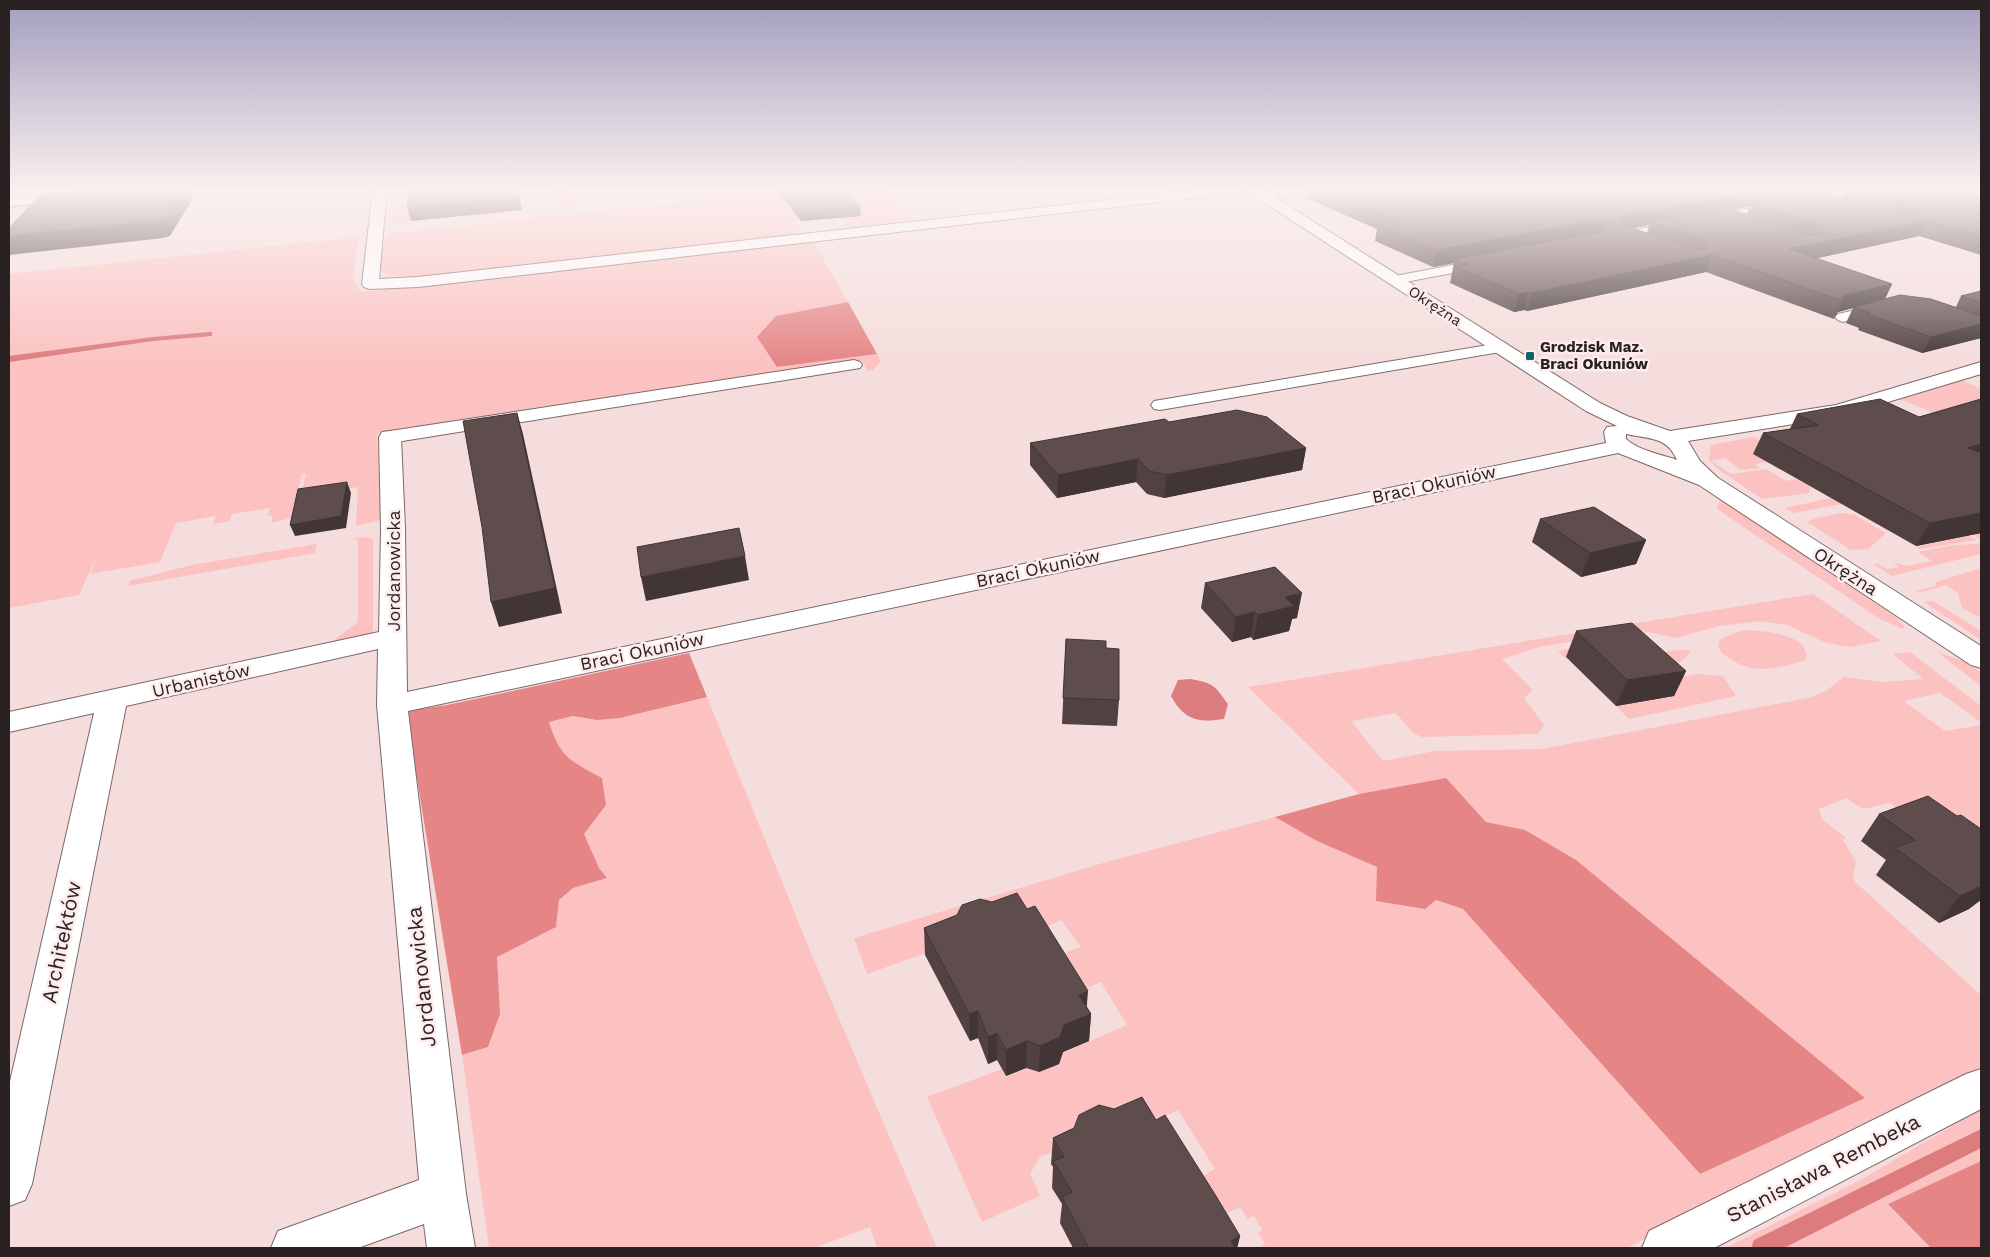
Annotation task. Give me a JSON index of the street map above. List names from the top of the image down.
{
  "streets": {
    "street": [
      "Okrężna",
      "Braci Okuniów",
      "Jordanowicka",
      "Urbanistów",
      "Architektów",
      "Stanisława Rembeka"
    ]
  },
  "crossings": [
    ["Okrężna", "Braci Okuniów"],
    ["Braci Okuniów", "Jordanowicka"],
    ["Jordanowicka", "Urbanistów"],
    ["Urbanistów", "Architektów"]
  ],
  "places": {
    "transit": ["Grodzisk Maz. Braci Okuniów"]
  }
}
